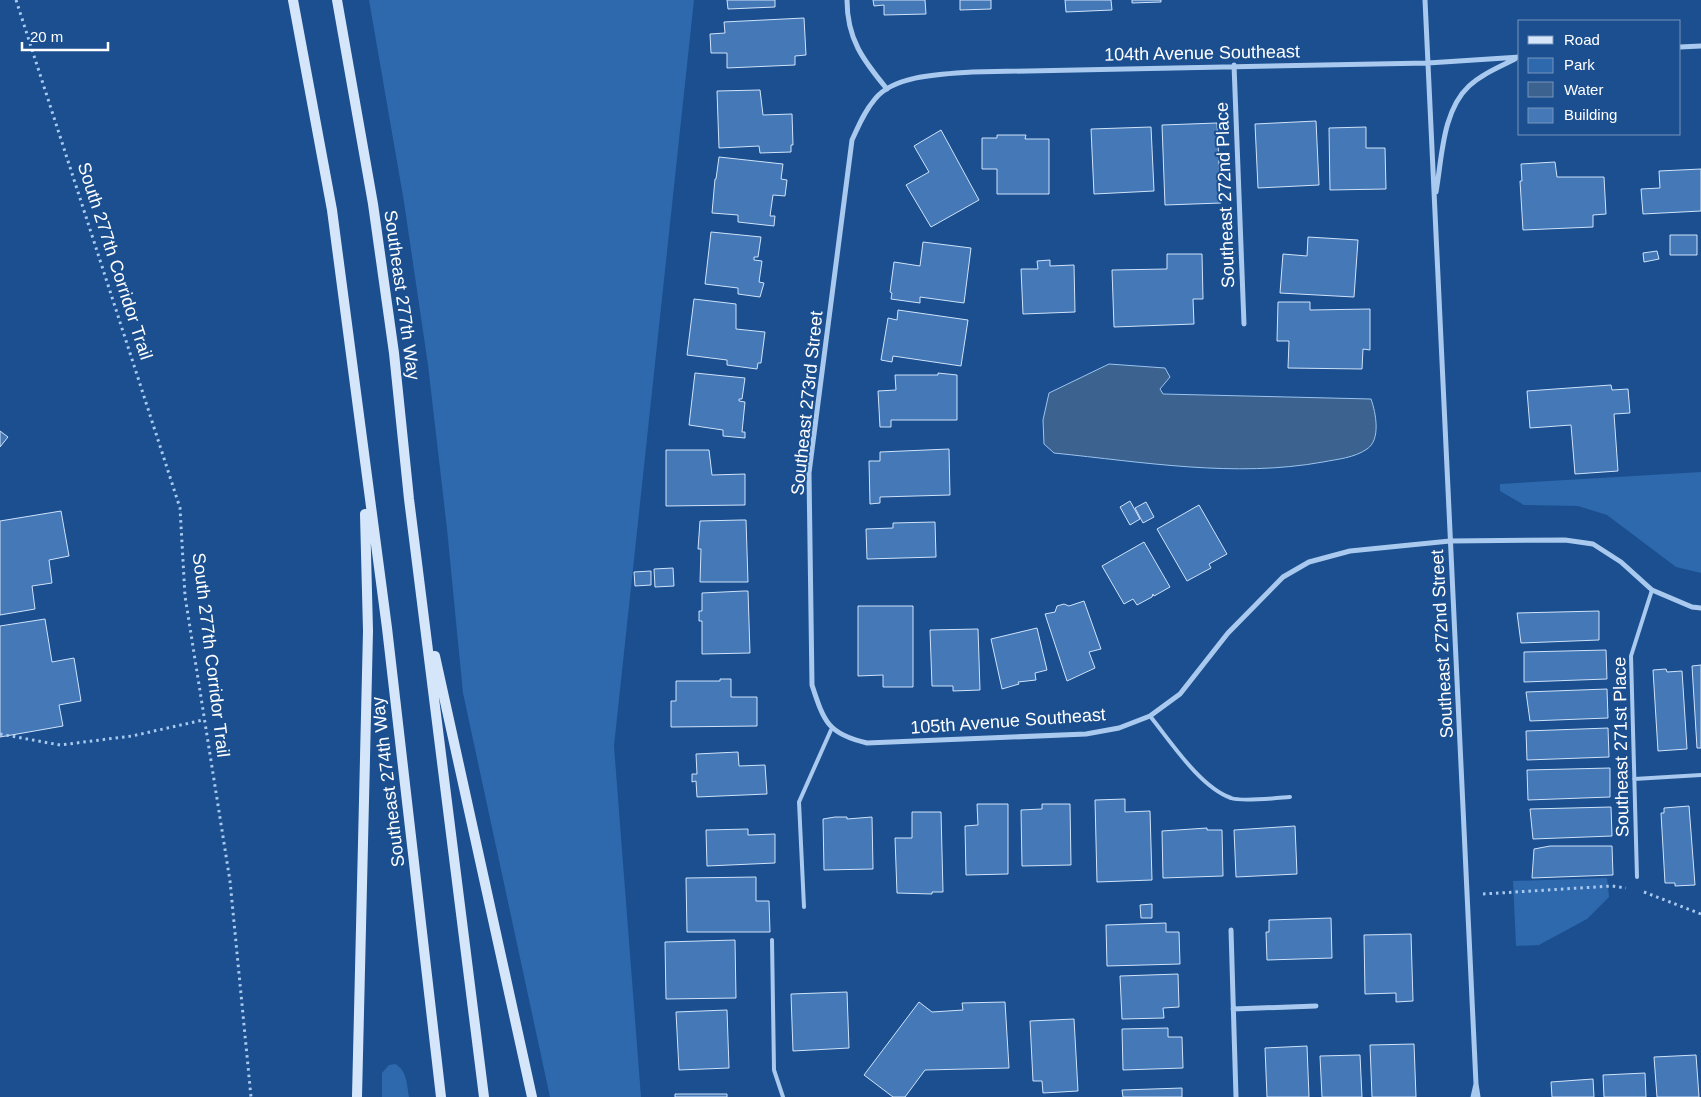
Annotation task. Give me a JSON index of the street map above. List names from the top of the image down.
{
  "streets": {
    "main road": ["Southeast 277th Way", "Southeast 274th Way"],
    "street": [
      "104th Avenue Southeast",
      "Southeast 272nd Place",
      "Southeast 273rd Street",
      "Southeast 272nd Street",
      "105th Avenue Southeast"
    ],
    "lane": ["Southeast 271st Place"],
    "path": ["South 277th Corridor Trail"]
  },
  "crossings": [
    ["104th Avenue Southeast", "Southeast 272nd Place"],
    ["104th Avenue Southeast", "Southeast 273rd Street"],
    ["104th Avenue Southeast", "Southeast 272nd Street"],
    ["Southeast 273rd Street", "105th Avenue Southeast"],
    ["Southeast 272nd Street", "105th Avenue Southeast"],
    ["105th Avenue Southeast", "Southeast 271st Place"]
  ],
  "legend": [
    "Road",
    "Park",
    "Water",
    "Building"
  ],
  "scale_bar": "20 m"
}
